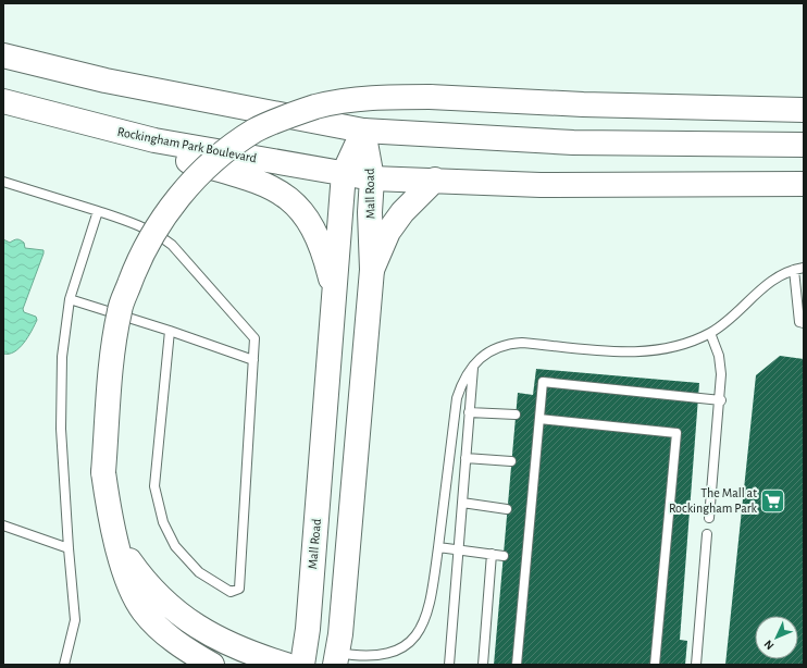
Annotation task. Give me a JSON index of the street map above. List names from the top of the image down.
{
  "streets": {
    "main road": ["Rockingham Park Boulevard", "Mall Road"]
  },
  "crossings": [
    ["Rockingham Park Boulevard", "Mall Road"]
  ],
  "places": {
    "supermarket": ["The Mall at Rockingham Park"]
  },
  "north": "bottom left"
}
